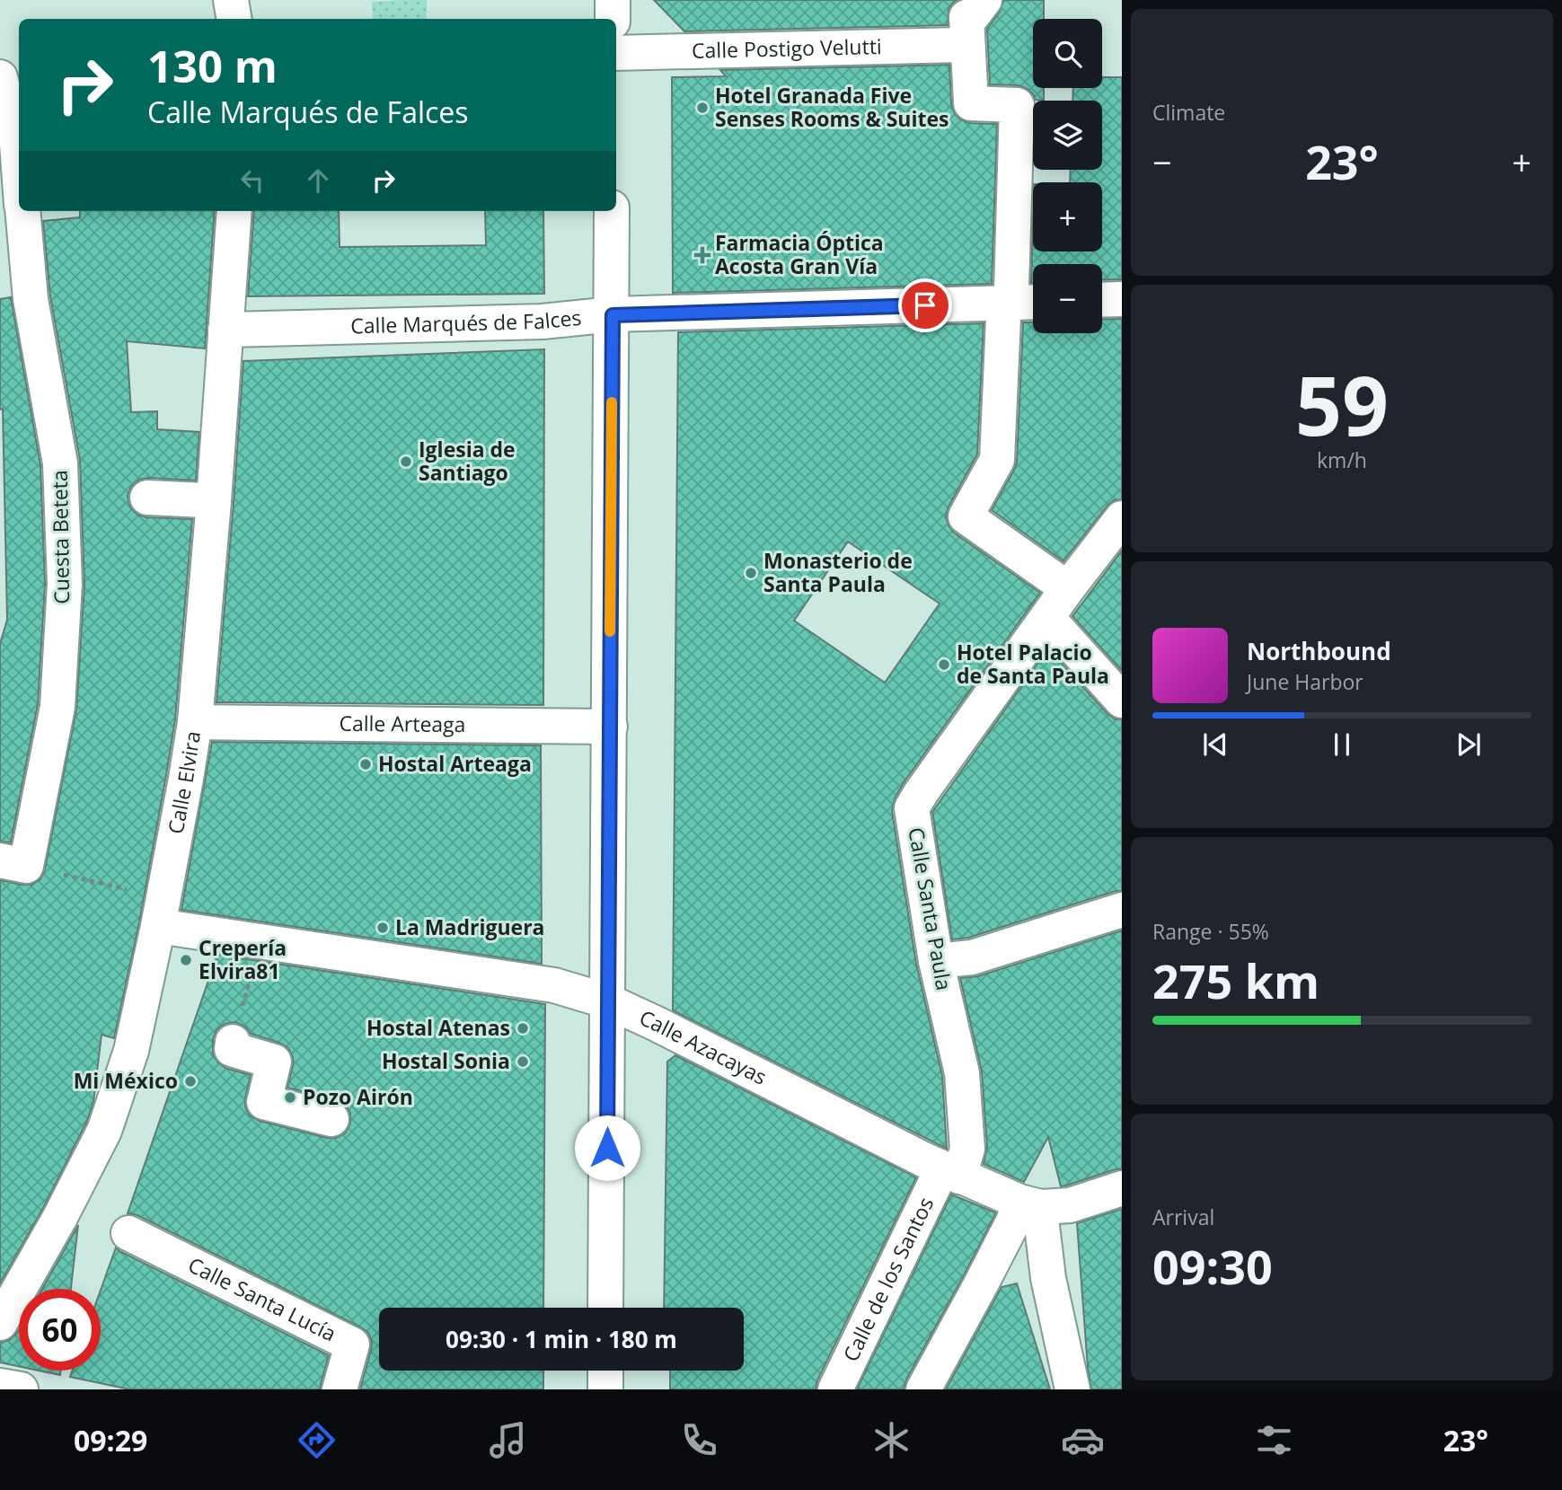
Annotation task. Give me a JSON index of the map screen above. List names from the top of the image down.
{
  "streets": {
    "street": [
      "Calle Postigo Velutti",
      "Calle Marqués de Falces",
      "Cuesta Beteta",
      "Calle Arteaga",
      "Calle Elvira",
      "Calle Santa Paula",
      "Calle Azacayas",
      "Calle de los Santos",
      "Calle Santa Lucía"
    ]
  },
  "crossings": [
    ["Calle Marqués de Falces", "Calle Elvira"],
    ["Calle Arteaga", "Calle Elvira"],
    ["Calle Elvira", "Calle Azacayas"],
    ["Calle Santa Paula", "Calle Azacayas"],
    ["Calle Santa Paula", "Calle de los Santos"],
    ["Calle Azacayas", "Calle de los Santos"]
  ],
  "places": {
    "other": [
      "Hotel Granada Five Senses Rooms & Suites",
      "Iglesia de Santiago",
      "Monasterio de Santa Paula",
      "Hotel Palacio de Santa Paula",
      "Hostal Arteaga",
      "La Madriguera",
      "Crepería Elvira81",
      "Hostal Atenas",
      "Hostal Sonia",
      "Mi México",
      "Pozo Airón"
    ],
    "health": ["Farmacia Óptica Acosta Gran Vía"]
  },
  "page": {
    "tile": [
      "Climate",
      ["59", "km/h"],
      ["Range · 55%", "275 km"],
      ["Arrival", "09:30"]
    ],
    "map_buttons": ["+", "−"],
    "turn": ["130 m", "Calle Marqués de Falces"],
    "heat": ["−", "23°", "+"],
    "song": ["Northbound", "June Harbor"],
    "limit": "60",
    "trip": "09:30 · 1 min · 180 m",
    "tabs": ["09:29", "23°"]
  }
}
